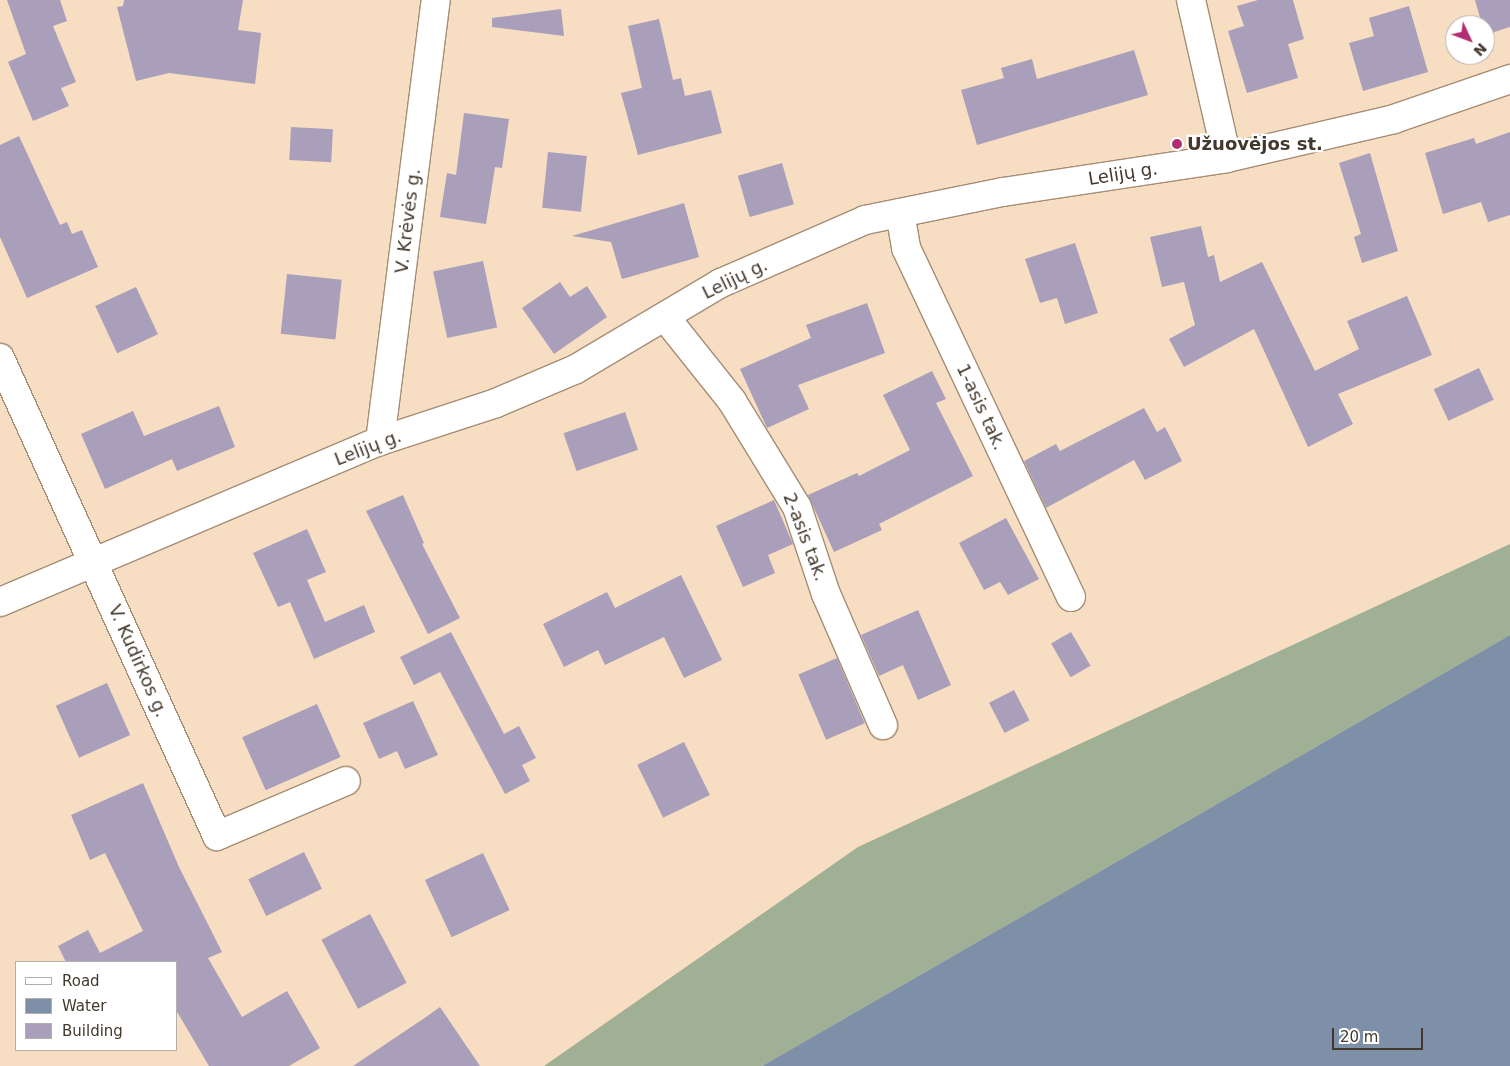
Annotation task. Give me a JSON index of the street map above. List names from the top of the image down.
{
  "streets": {
    "street": [
      "Lelijų g.",
      "V. Krėvės g.",
      "1-asis tak.",
      "2-asis tak.",
      "V. Kudirkos g."
    ]
  },
  "crossings": [
    ["Lelijų g.", "V. Krėvės g."],
    ["Lelijų g.", "1-asis tak."],
    ["Lelijų g.", "2-asis tak."],
    ["Lelijų g.", "V. Kudirkos g."]
  ],
  "places": ["Užuovėjos st."],
  "legend": ["Road", "Water", "Building"],
  "scale_bar": "20 m",
  "north": "bottom right"
}
